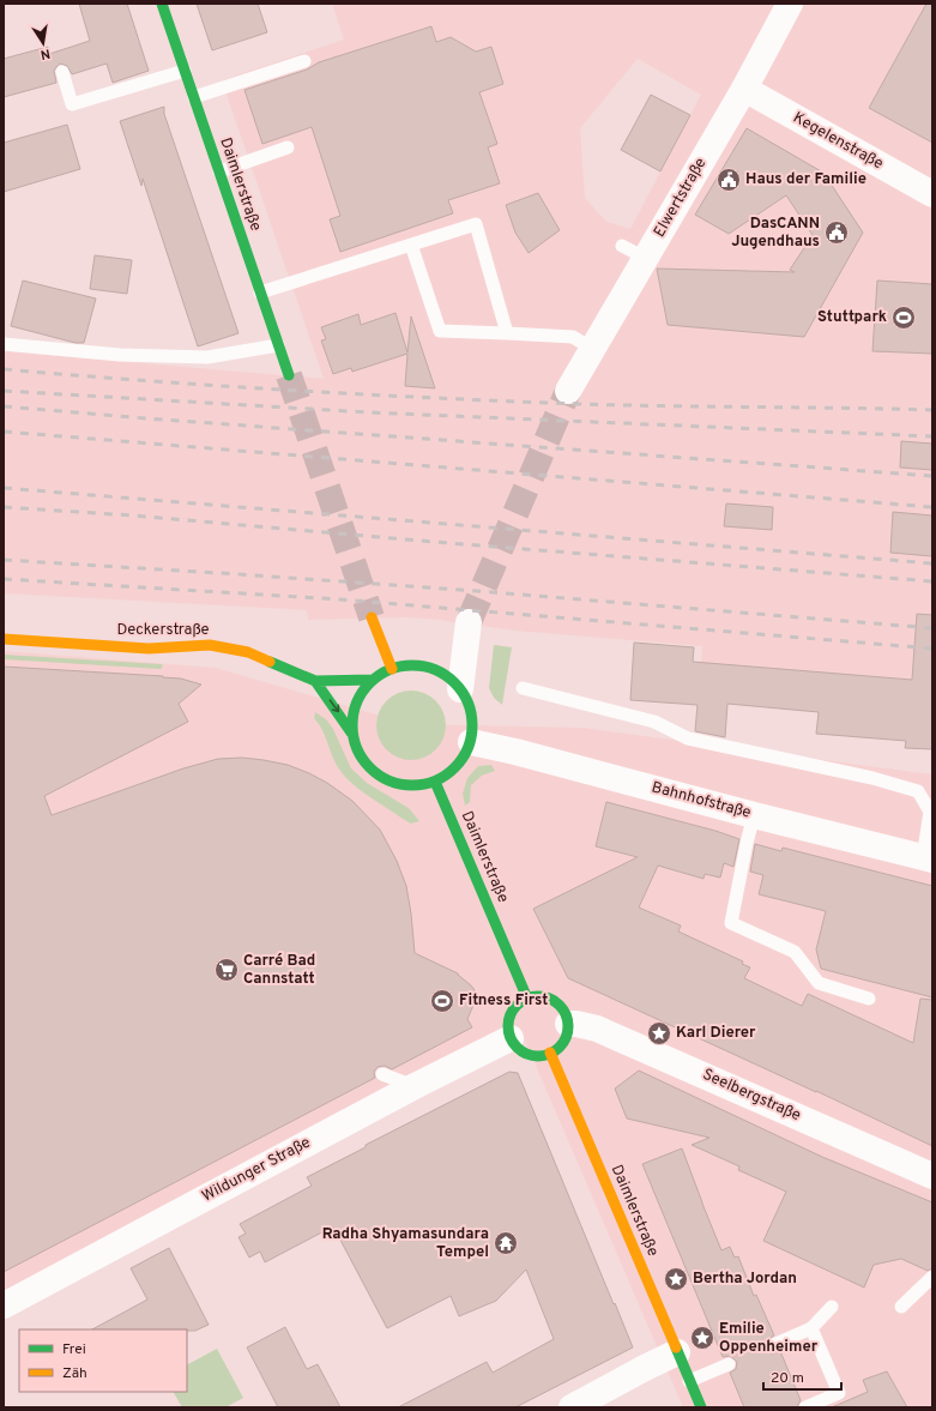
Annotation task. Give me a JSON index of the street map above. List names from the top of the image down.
{
  "streets": {
    "street": [
      "Kegelenstraße",
      "Daimlerstraße",
      "Elwertstraße",
      "Deckerstraße",
      "Bahnhofstraße",
      "Seelbergstraße",
      "Wildunger Straße"
    ]
  },
  "crossings": [
    ["Kegelenstraße", "Elwertstraße"],
    ["Daimlerstraße", "Deckerstraße"],
    ["Daimlerstraße", "Bahnhofstraße"],
    ["Daimlerstraße", "Seelbergstraße"],
    ["Daimlerstraße", "Wildunger Straße"],
    ["Deckerstraße", "Bahnhofstraße"],
    ["Seelbergstraße", "Wildunger Straße"]
  ],
  "places": {
    "public building": ["Haus der Familie", "DasCANN Jugendhaus"],
    "sports": ["Stuttpark", "Fitness First"],
    "supermarket": ["Carré Bad Cannstatt"],
    "place": ["Karl Dierer", "Bertha Jordan", "Emilie Oppenheimer"],
    "temple": ["Radha Shyamasundara Tempel"]
  },
  "legend": ["Frei", "Zäh"],
  "scale_bar": "20 m",
  "north": "bottom"
}
